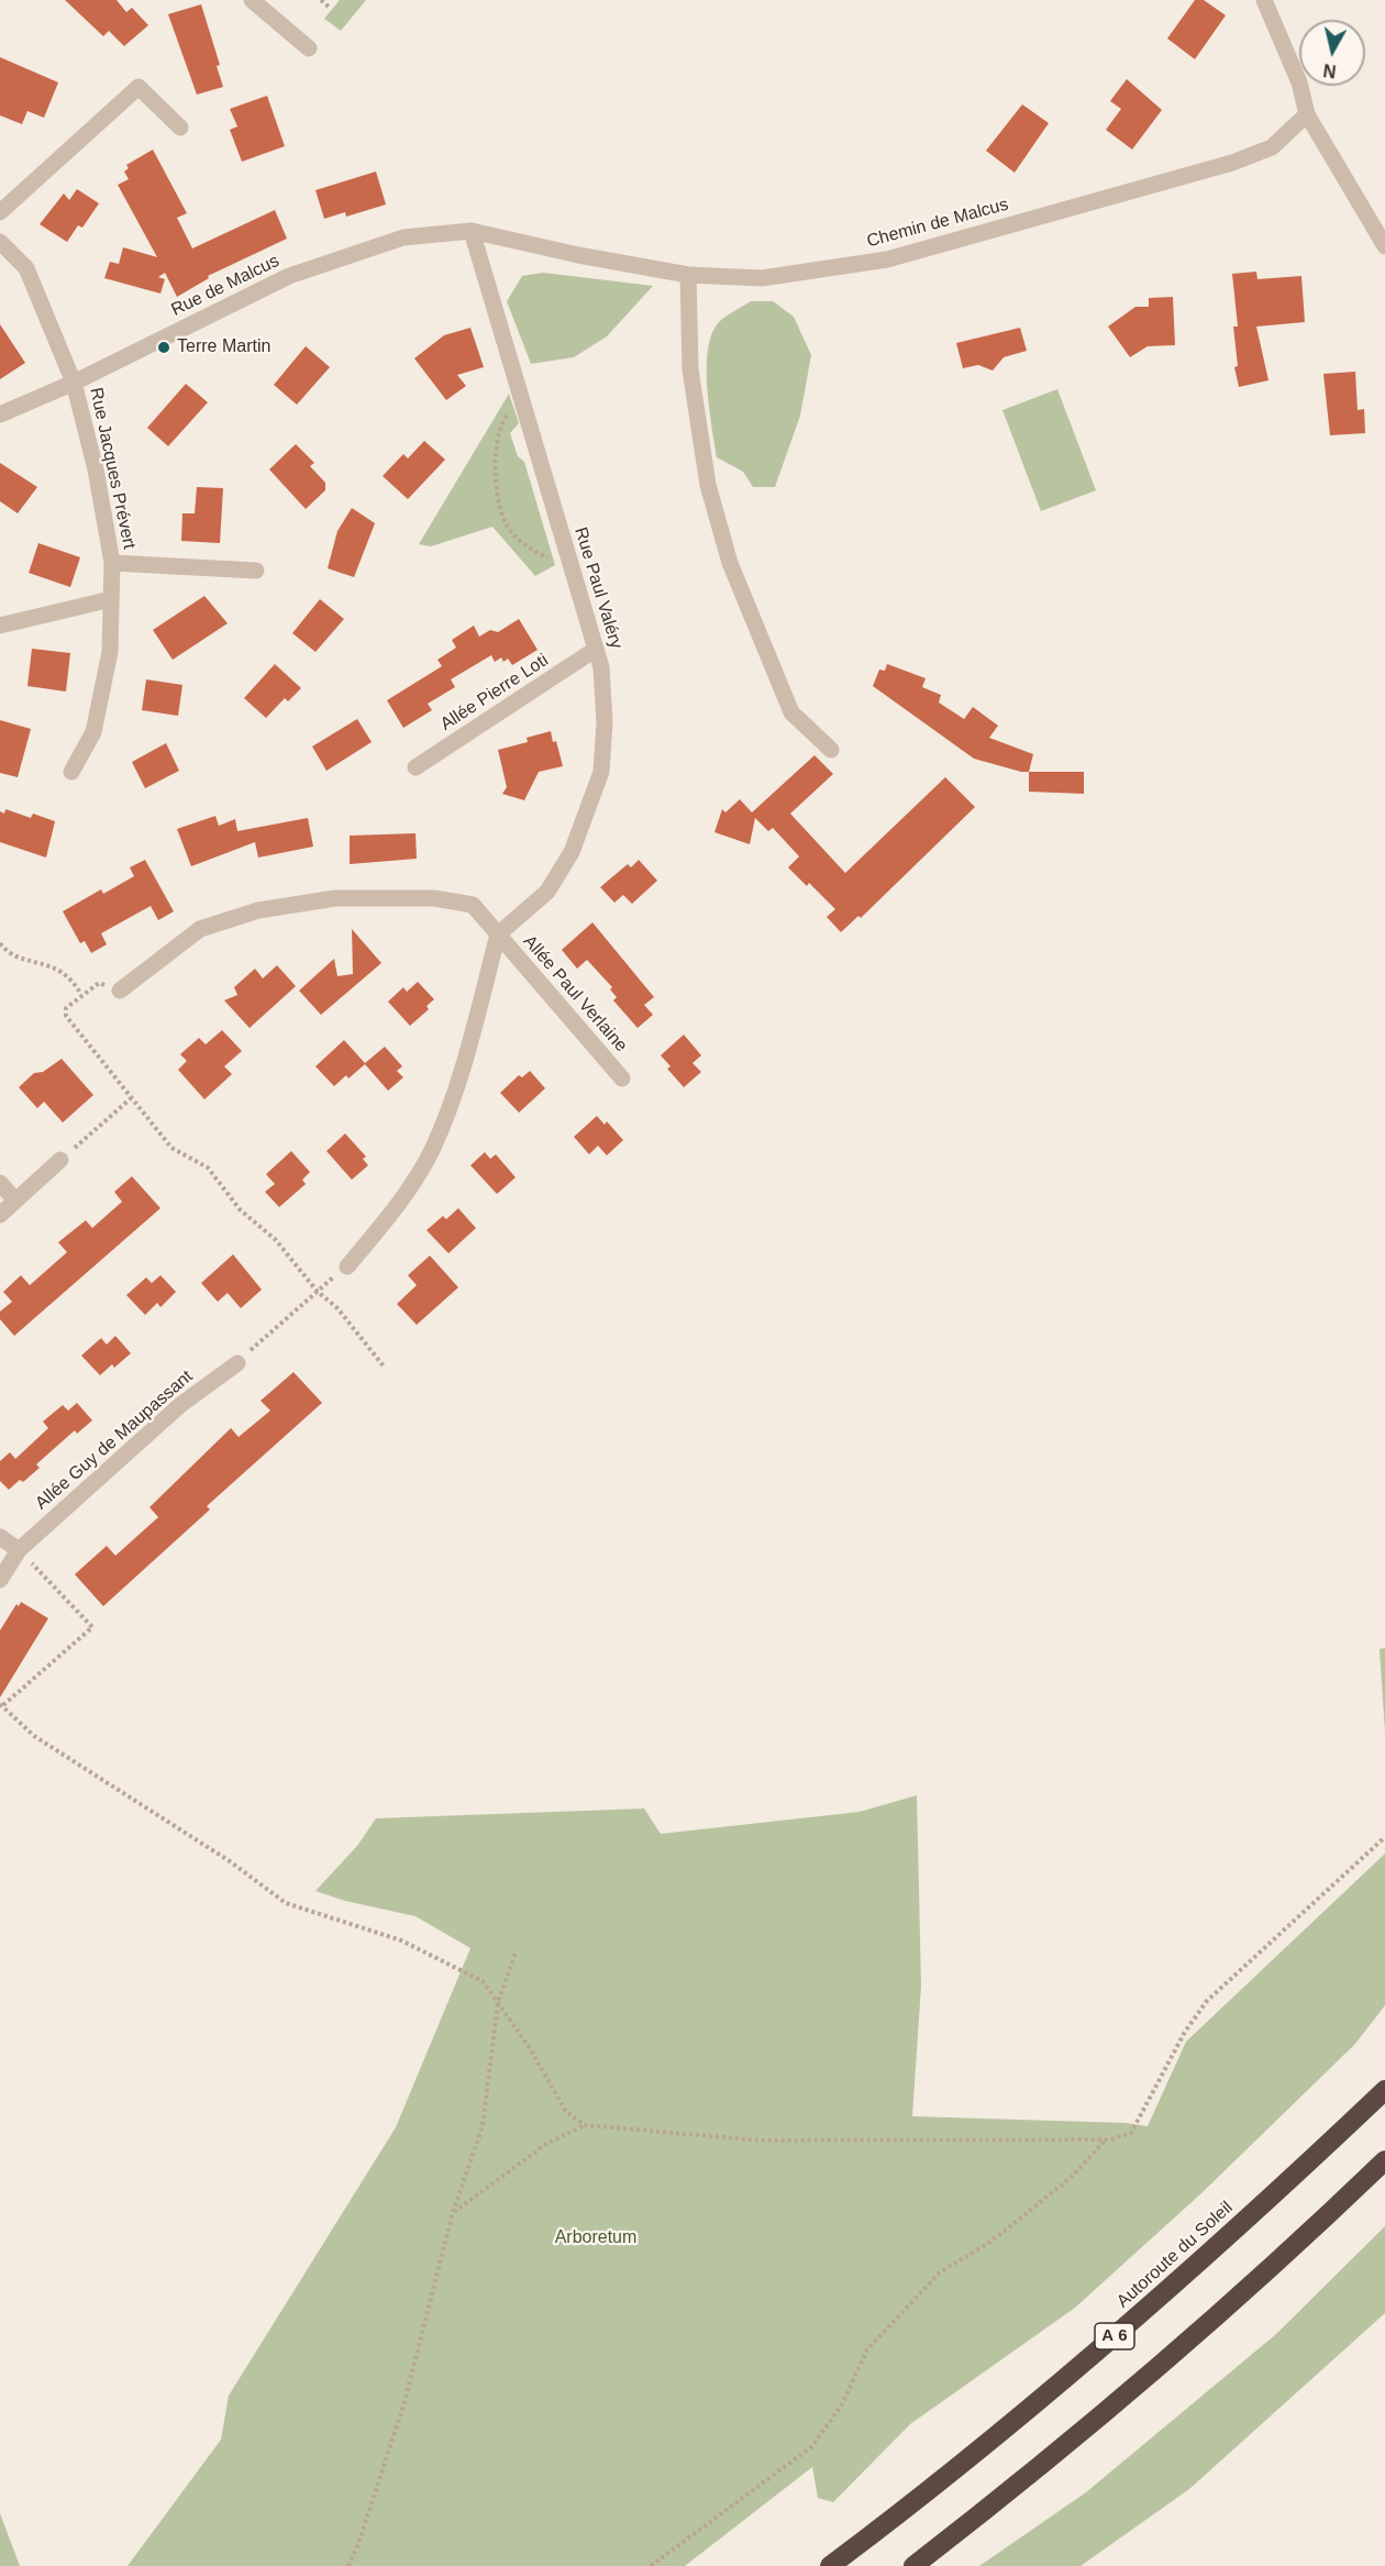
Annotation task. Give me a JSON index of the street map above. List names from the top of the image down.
{
  "streets": {
    "highway": ["Autoroute du Soleil", "A 6"],
    "street": [
      "Chemin de Malcus",
      "Rue de Malcus",
      "Rue Jacques Prévert",
      "Rue Paul Valéry",
      "Allée Pierre Loti",
      "Allée Paul Verlaine",
      "Allée Guy de Maupassant"
    ]
  },
  "crossings": [
    ["Chemin de Malcus", "Rue de Malcus"],
    ["Chemin de Malcus", "Rue Paul Valéry"],
    ["Rue de Malcus", "Rue Jacques Prévert"],
    ["Rue de Malcus", "Rue Paul Valéry"],
    ["Rue Paul Valéry", "Allée Pierre Loti"],
    ["Rue Paul Valéry", "Allée Paul Verlaine"]
  ],
  "parks": ["Arboretum"],
  "places": ["Terre Martin"],
  "north": "bottom"
}
